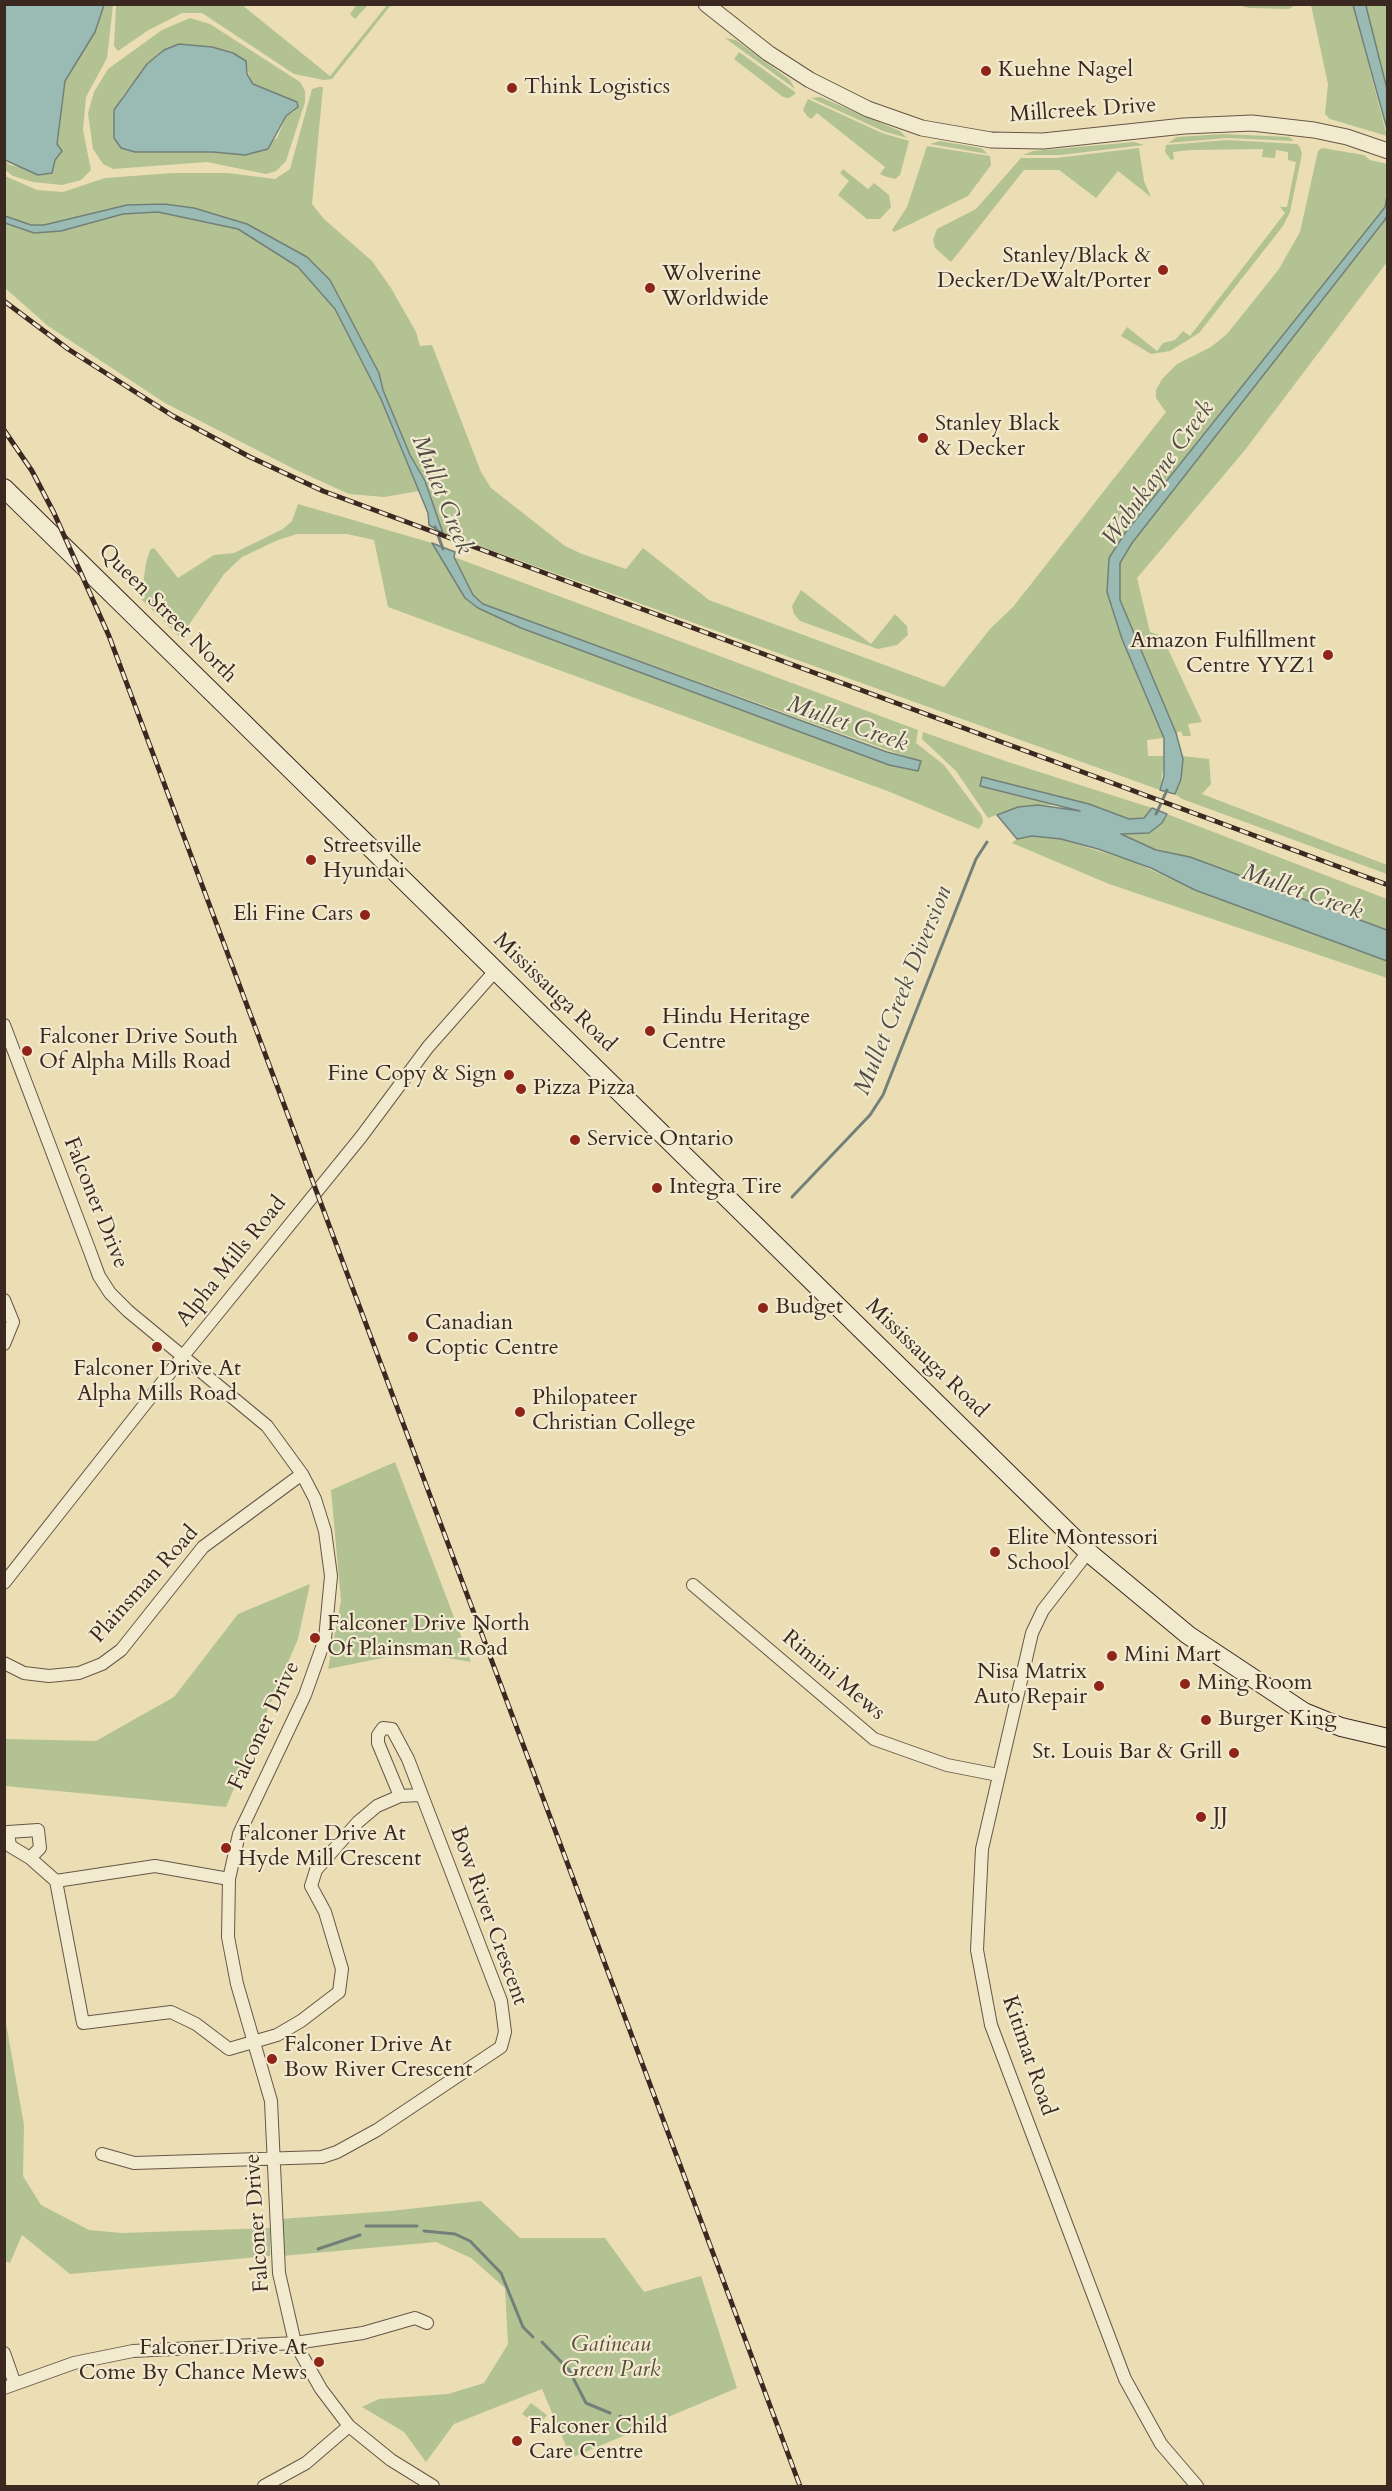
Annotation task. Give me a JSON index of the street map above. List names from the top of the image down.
{
  "streets": {
    "main road": ["Queen Street North", "Mississauga Road"],
    "street": [
      "Millcreek Drive",
      "Falconer Drive",
      "Alpha Mills Road",
      "Plainsman Road",
      "Rimini Mews",
      "Bow River Crescent",
      "Kitimat Road"
    ]
  },
  "crossings": [
    ["Queen Street North", "Mississauga Road"],
    ["Mississauga Road", "Alpha Mills Road"],
    ["Mississauga Road", "Kitimat Road"],
    ["Falconer Drive", "Alpha Mills Road"],
    ["Falconer Drive", "Plainsman Road"],
    ["Falconer Drive", "Bow River Crescent"],
    ["Rimini Mews", "Kitimat Road"]
  ],
  "water": ["Wabukayne Creek", "Mullet Creek", "Mullet Creek Diversion"],
  "parks": ["Gatineau Green Park"],
  "places": [
    "Kuehne Nagel",
    "Think Logistics",
    "Stanley/Black & Decker/DeWalt/Porter",
    "Wolverine Worldwide",
    "Stanley Black & Decker",
    "Amazon Fulfillment Centre YYZ1",
    "Streetsville Hyundai",
    "Eli Fine Cars",
    "Hindu Heritage Centre",
    "Falconer Drive South Of Alpha Mills Road",
    "Fine Copy & Sign",
    "Pizza Pizza",
    "Service Ontario",
    "Integra Tire",
    "Budget",
    "Canadian Coptic Centre",
    "Falconer Drive At Alpha Mills Road",
    "Philopateer Christian College",
    "Elite Montessori School",
    "Falconer Drive North Of Plainsman Road",
    "Mini Mart",
    "Ming Room",
    "Nisa Matrix Auto Repair",
    "Burger King",
    "St. Louis Bar & Grill",
    "JJ",
    "Falconer Drive At Hyde Mill Crescent",
    "Falconer Drive At Bow River Crescent",
    "Falconer Drive At Come By Chance Mews",
    "Falconer Child Care Centre"
  ]
}
